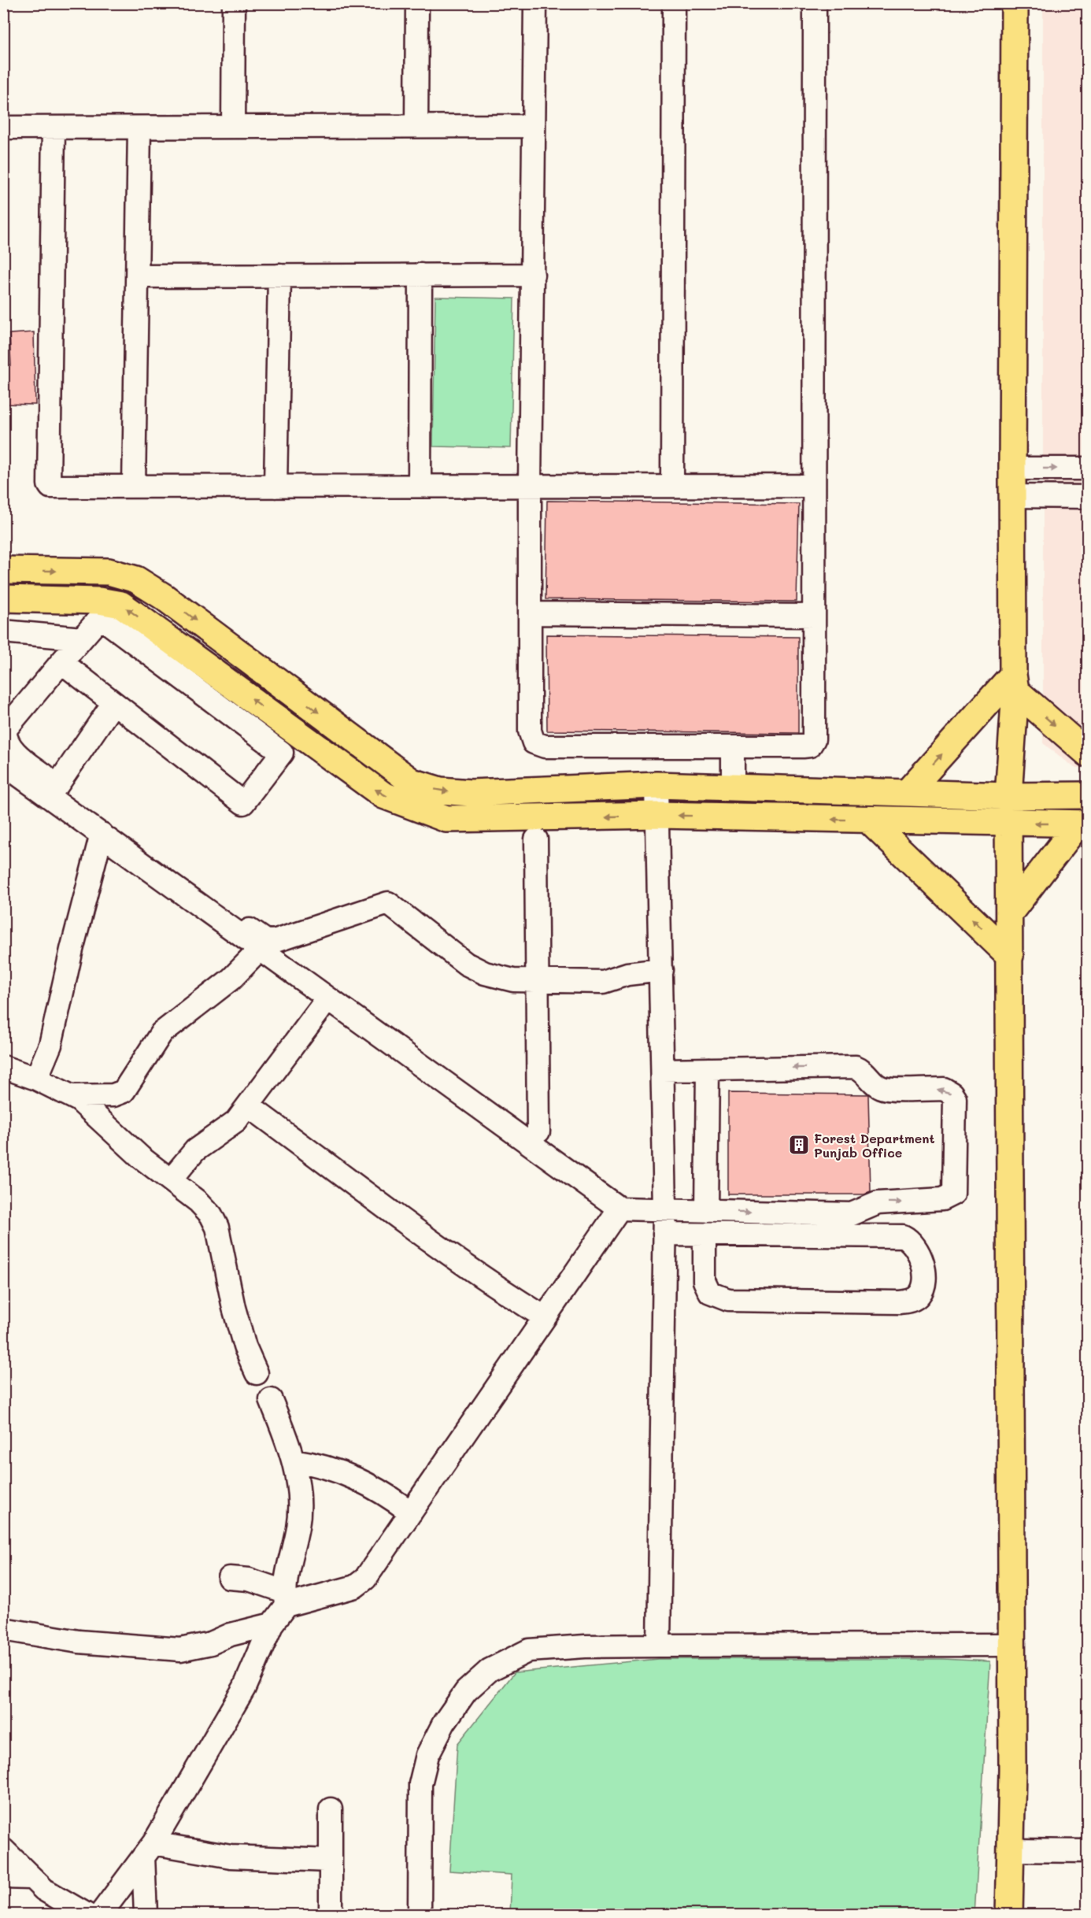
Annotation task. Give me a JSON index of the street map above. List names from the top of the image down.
{
  "places": {
    "building": ["Forest Department Punjab Office"]
  }
}
